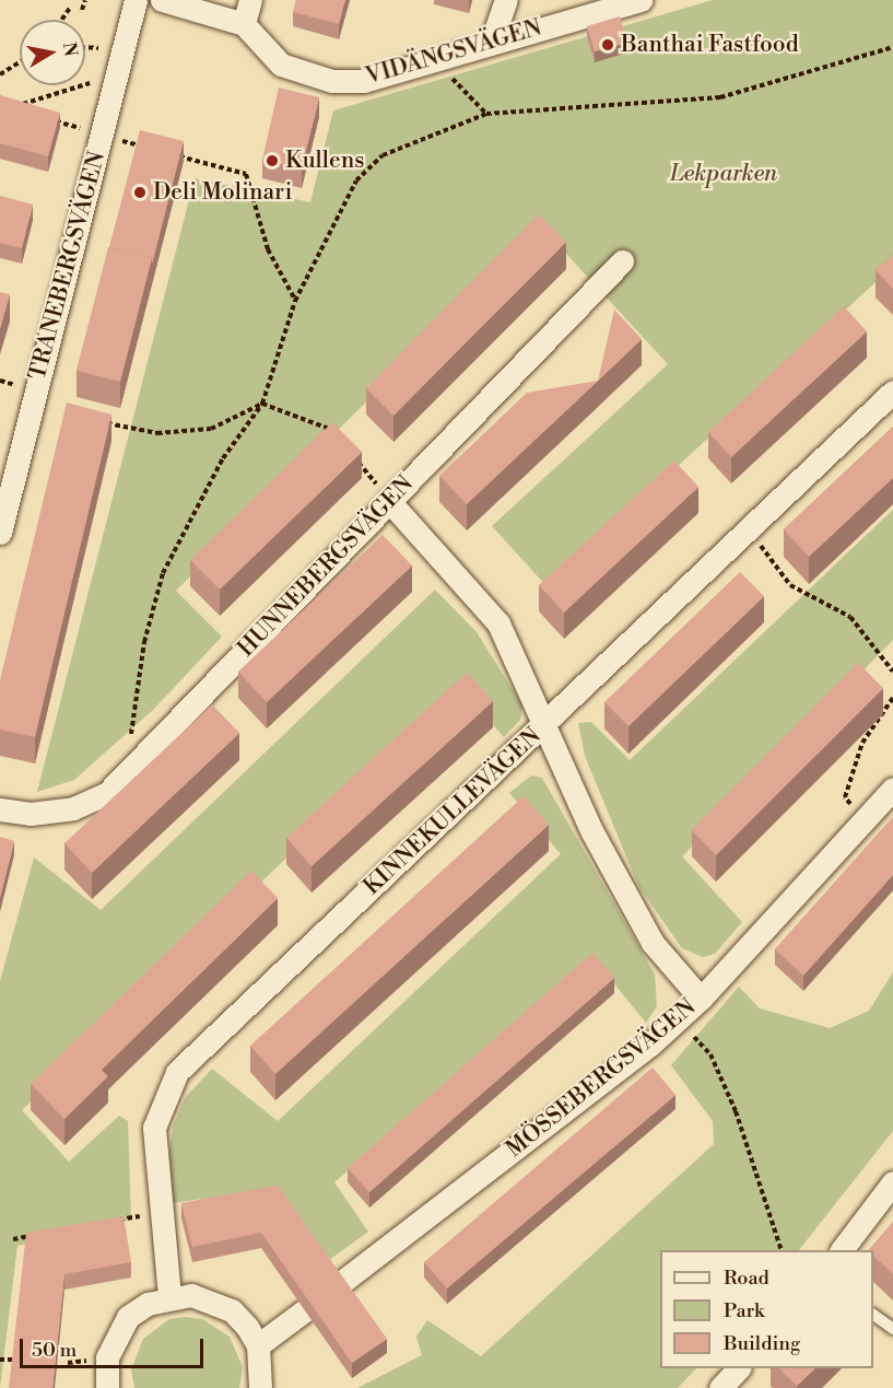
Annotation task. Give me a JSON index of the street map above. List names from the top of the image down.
{
  "streets": {
    "street": [
      "VIDÄNGSVÄGEN",
      "TRANEBERGSVÄGEN",
      "HUNNEBERGSVÄGEN",
      "KINNEKULLEVÄGEN",
      "MÖSSEBERGSVÄGEN"
    ]
  },
  "parks": ["Lekparken"],
  "places": ["Banthai Fastfood", "Kullens", "Deli Molinari"],
  "legend": ["Road", "Park", "Building"],
  "scale_bar": "50 m",
  "north": "right"
}
